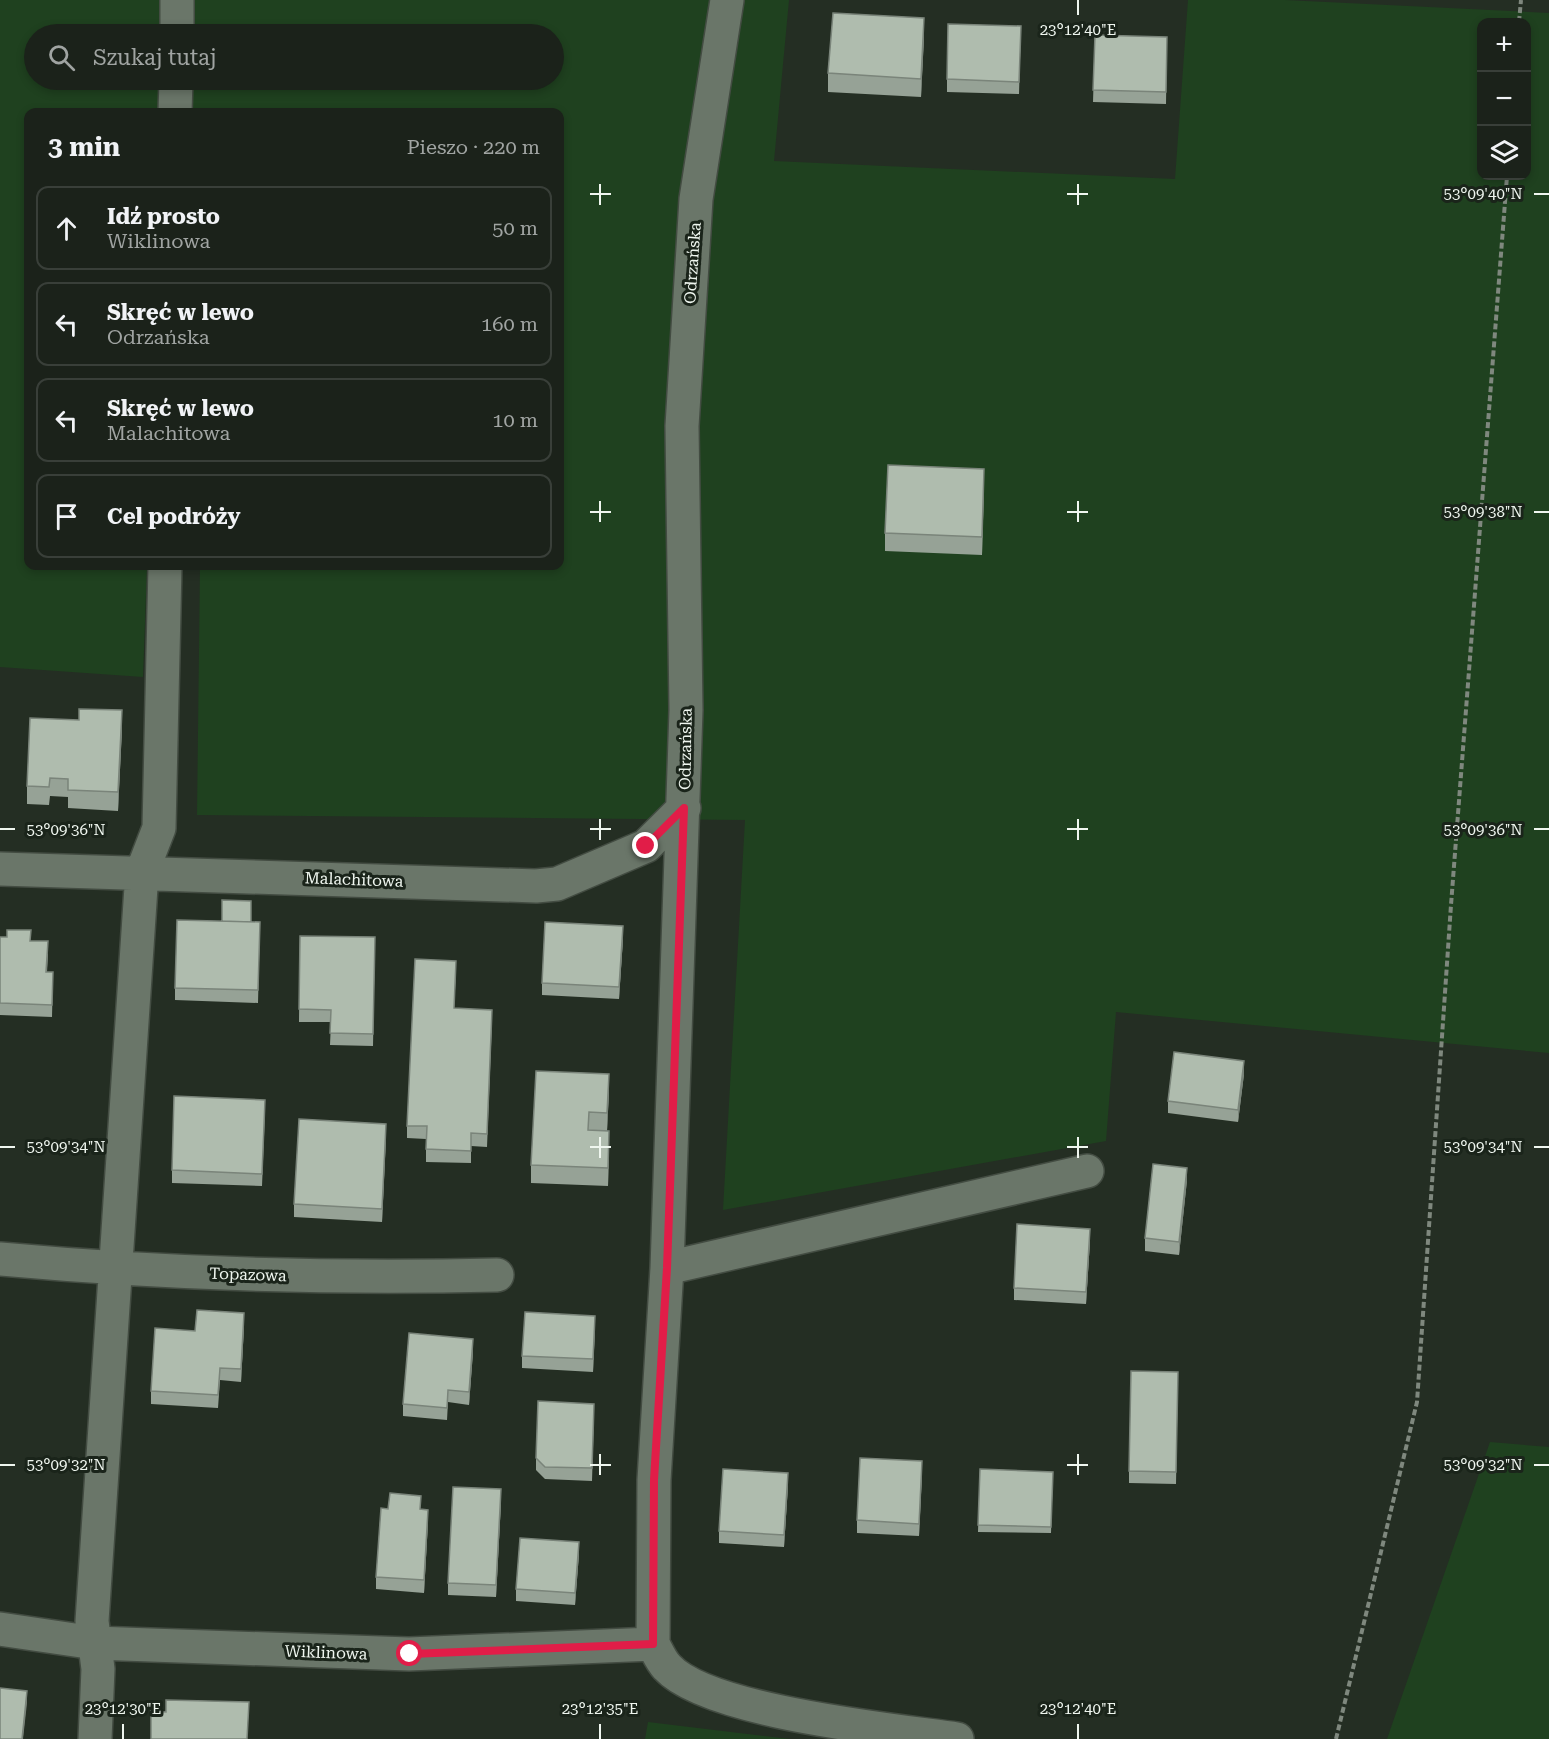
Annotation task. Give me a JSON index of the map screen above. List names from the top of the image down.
{
  "streets": {
    "street": [
      "Odrzańska",
      "Malachitowa",
      "Topazowa",
      "Wiklinowa"
    ]
  },
  "crossings": [
    ["Odrzańska", "Malachitowa"],
    ["Odrzańska", "Wiklinowa"]
  ],
  "page": {
    "map_buttons": ["+", "−"],
    "search": "Szukaj tutaj",
    "heading": ["3 min", "Pieszo · 220 m"],
    "list": [
      ["Idź prosto", "Wiklinowa", "50 m"],
      ["Skręć w lewo", "Odrzańska", "160 m"],
      ["Skręć w lewo", "Malachitowa", "10 m"],
      "Cel podróży"
    ]
  },
  "coordinates": [
    "23°12'40\"E",
    "53°09'40\"N",
    "53°09'38\"N",
    "53°09'36\"N",
    "53°09'34\"N",
    "53°09'32\"N",
    "23°12'30\"E",
    "23°12'35\"E"
  ]
}
